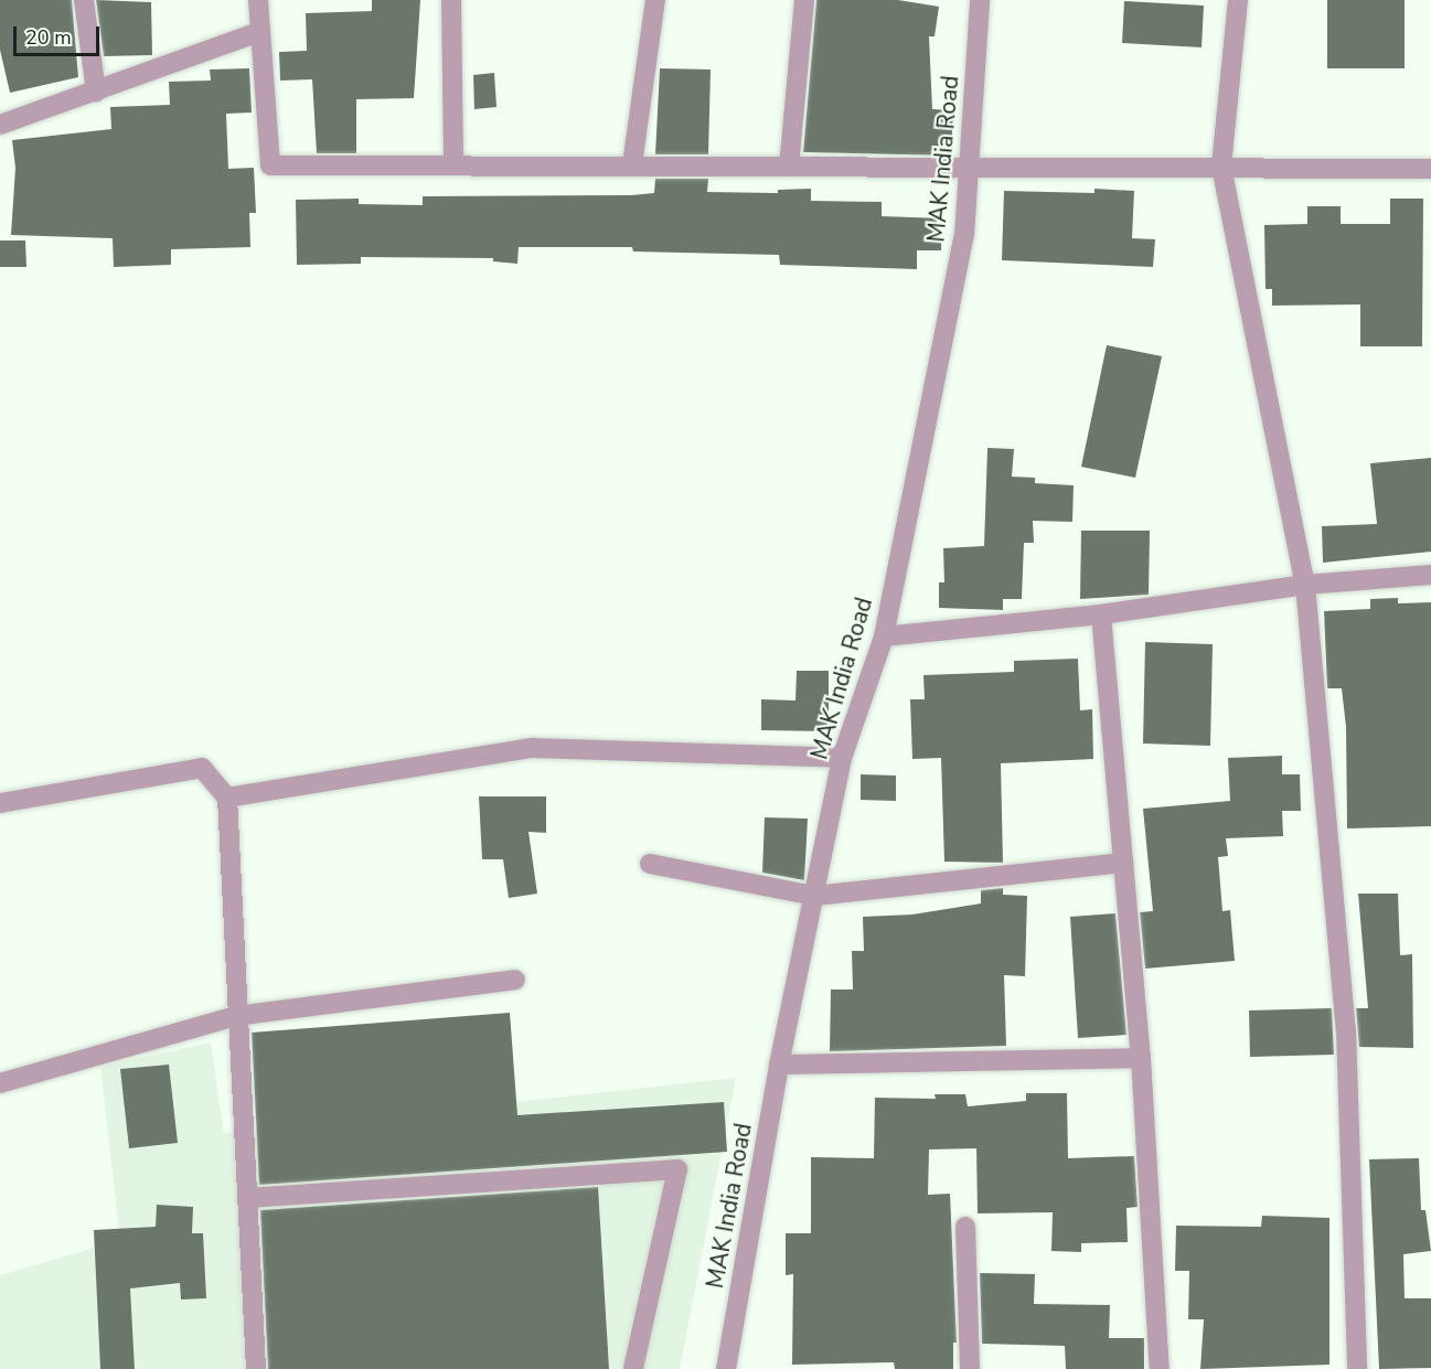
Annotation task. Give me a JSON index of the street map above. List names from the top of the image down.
{
  "streets": {
    "street": ["MAK India Road"]
  },
  "scale_bar": "20 m"
}
